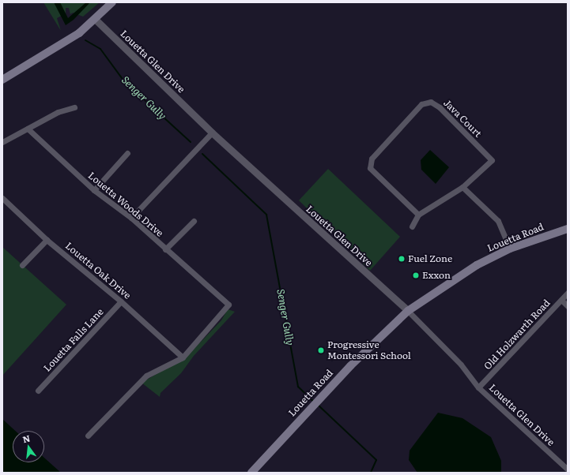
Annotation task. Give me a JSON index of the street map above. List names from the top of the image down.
{
  "streets": {
    "main road": ["Louetta Road"],
    "street": [
      "Louetta Glen Drive",
      "Java Court",
      "Louetta Woods Drive",
      "Louetta Oak Drive",
      "Old Holzwarth Road",
      "Louetta Falls Lane"
    ]
  },
  "crossings": [
    ["Louetta Glen Drive", "Louetta Road"],
    ["Louetta Glen Drive", "Old Holzwarth Road"],
    ["Louetta Woods Drive", "Louetta Oak Drive"],
    ["Louetta Oak Drive", "Louetta Falls Lane"]
  ],
  "water": ["Senger Gully"],
  "places": ["Fuel Zone", "Exxon", "Progressive Montessori School"],
  "north": "top"
}
